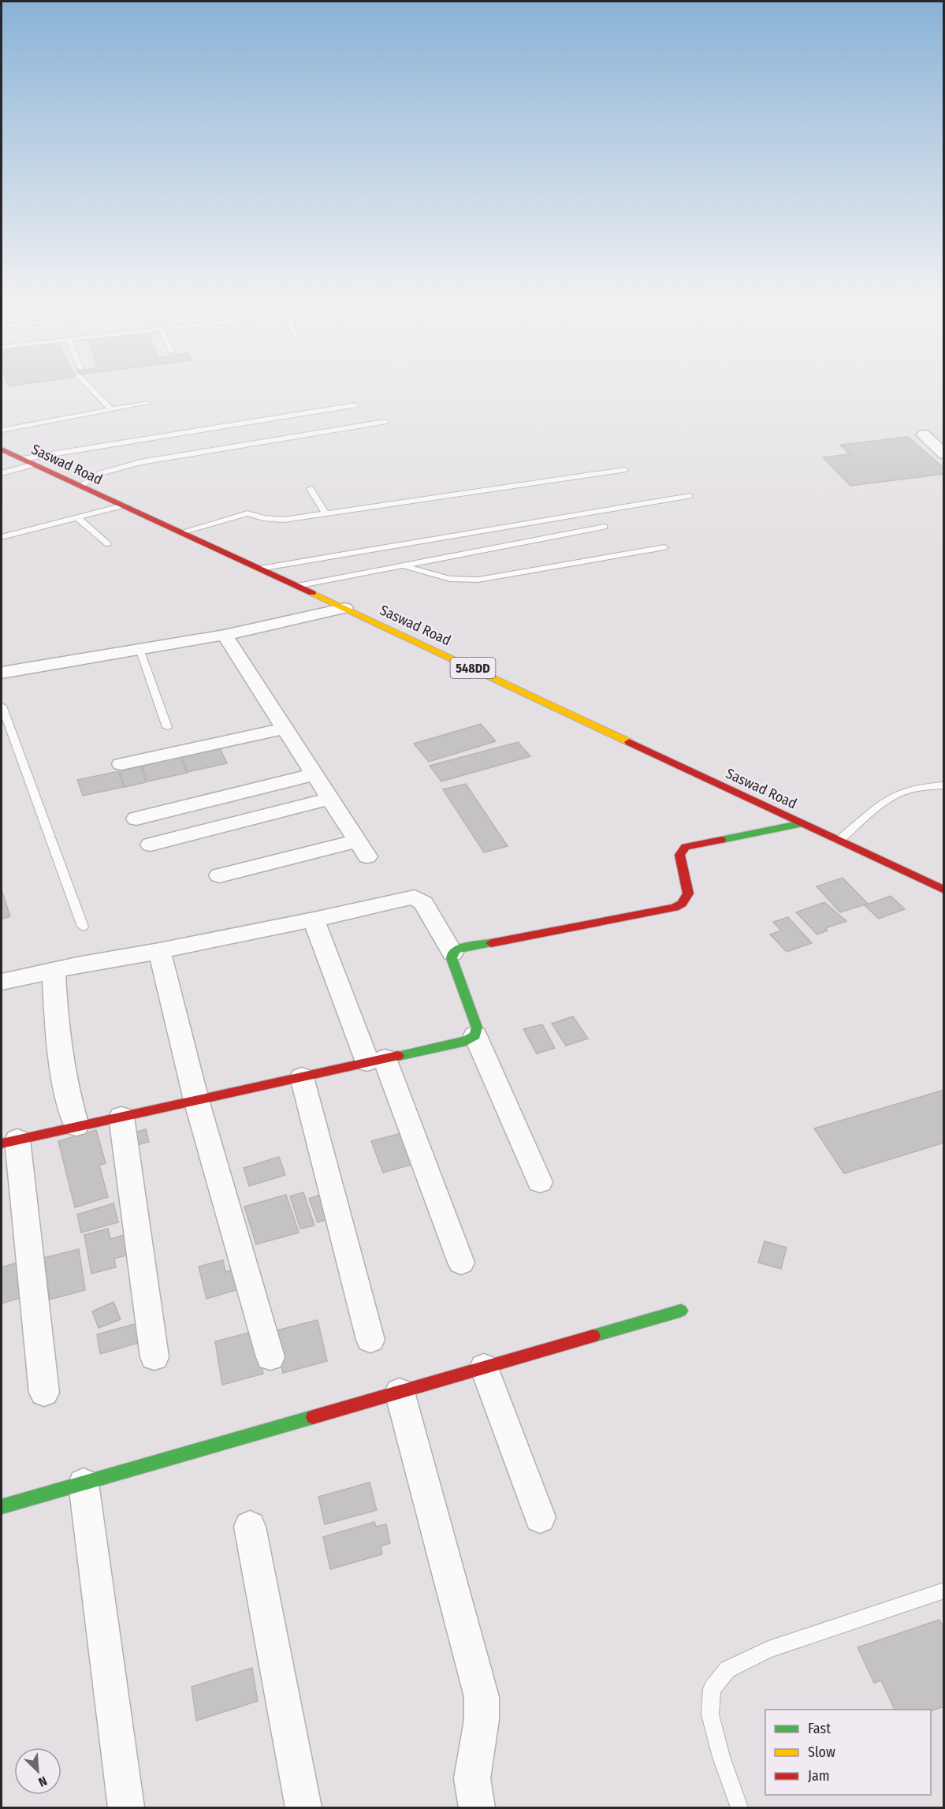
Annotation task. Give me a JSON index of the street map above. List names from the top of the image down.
{
  "streets": {
    "main road": ["Saswad Road", "548DD"]
  },
  "legend": ["Fast", "Slow", "Jam"],
  "north": "bottom right"
}
